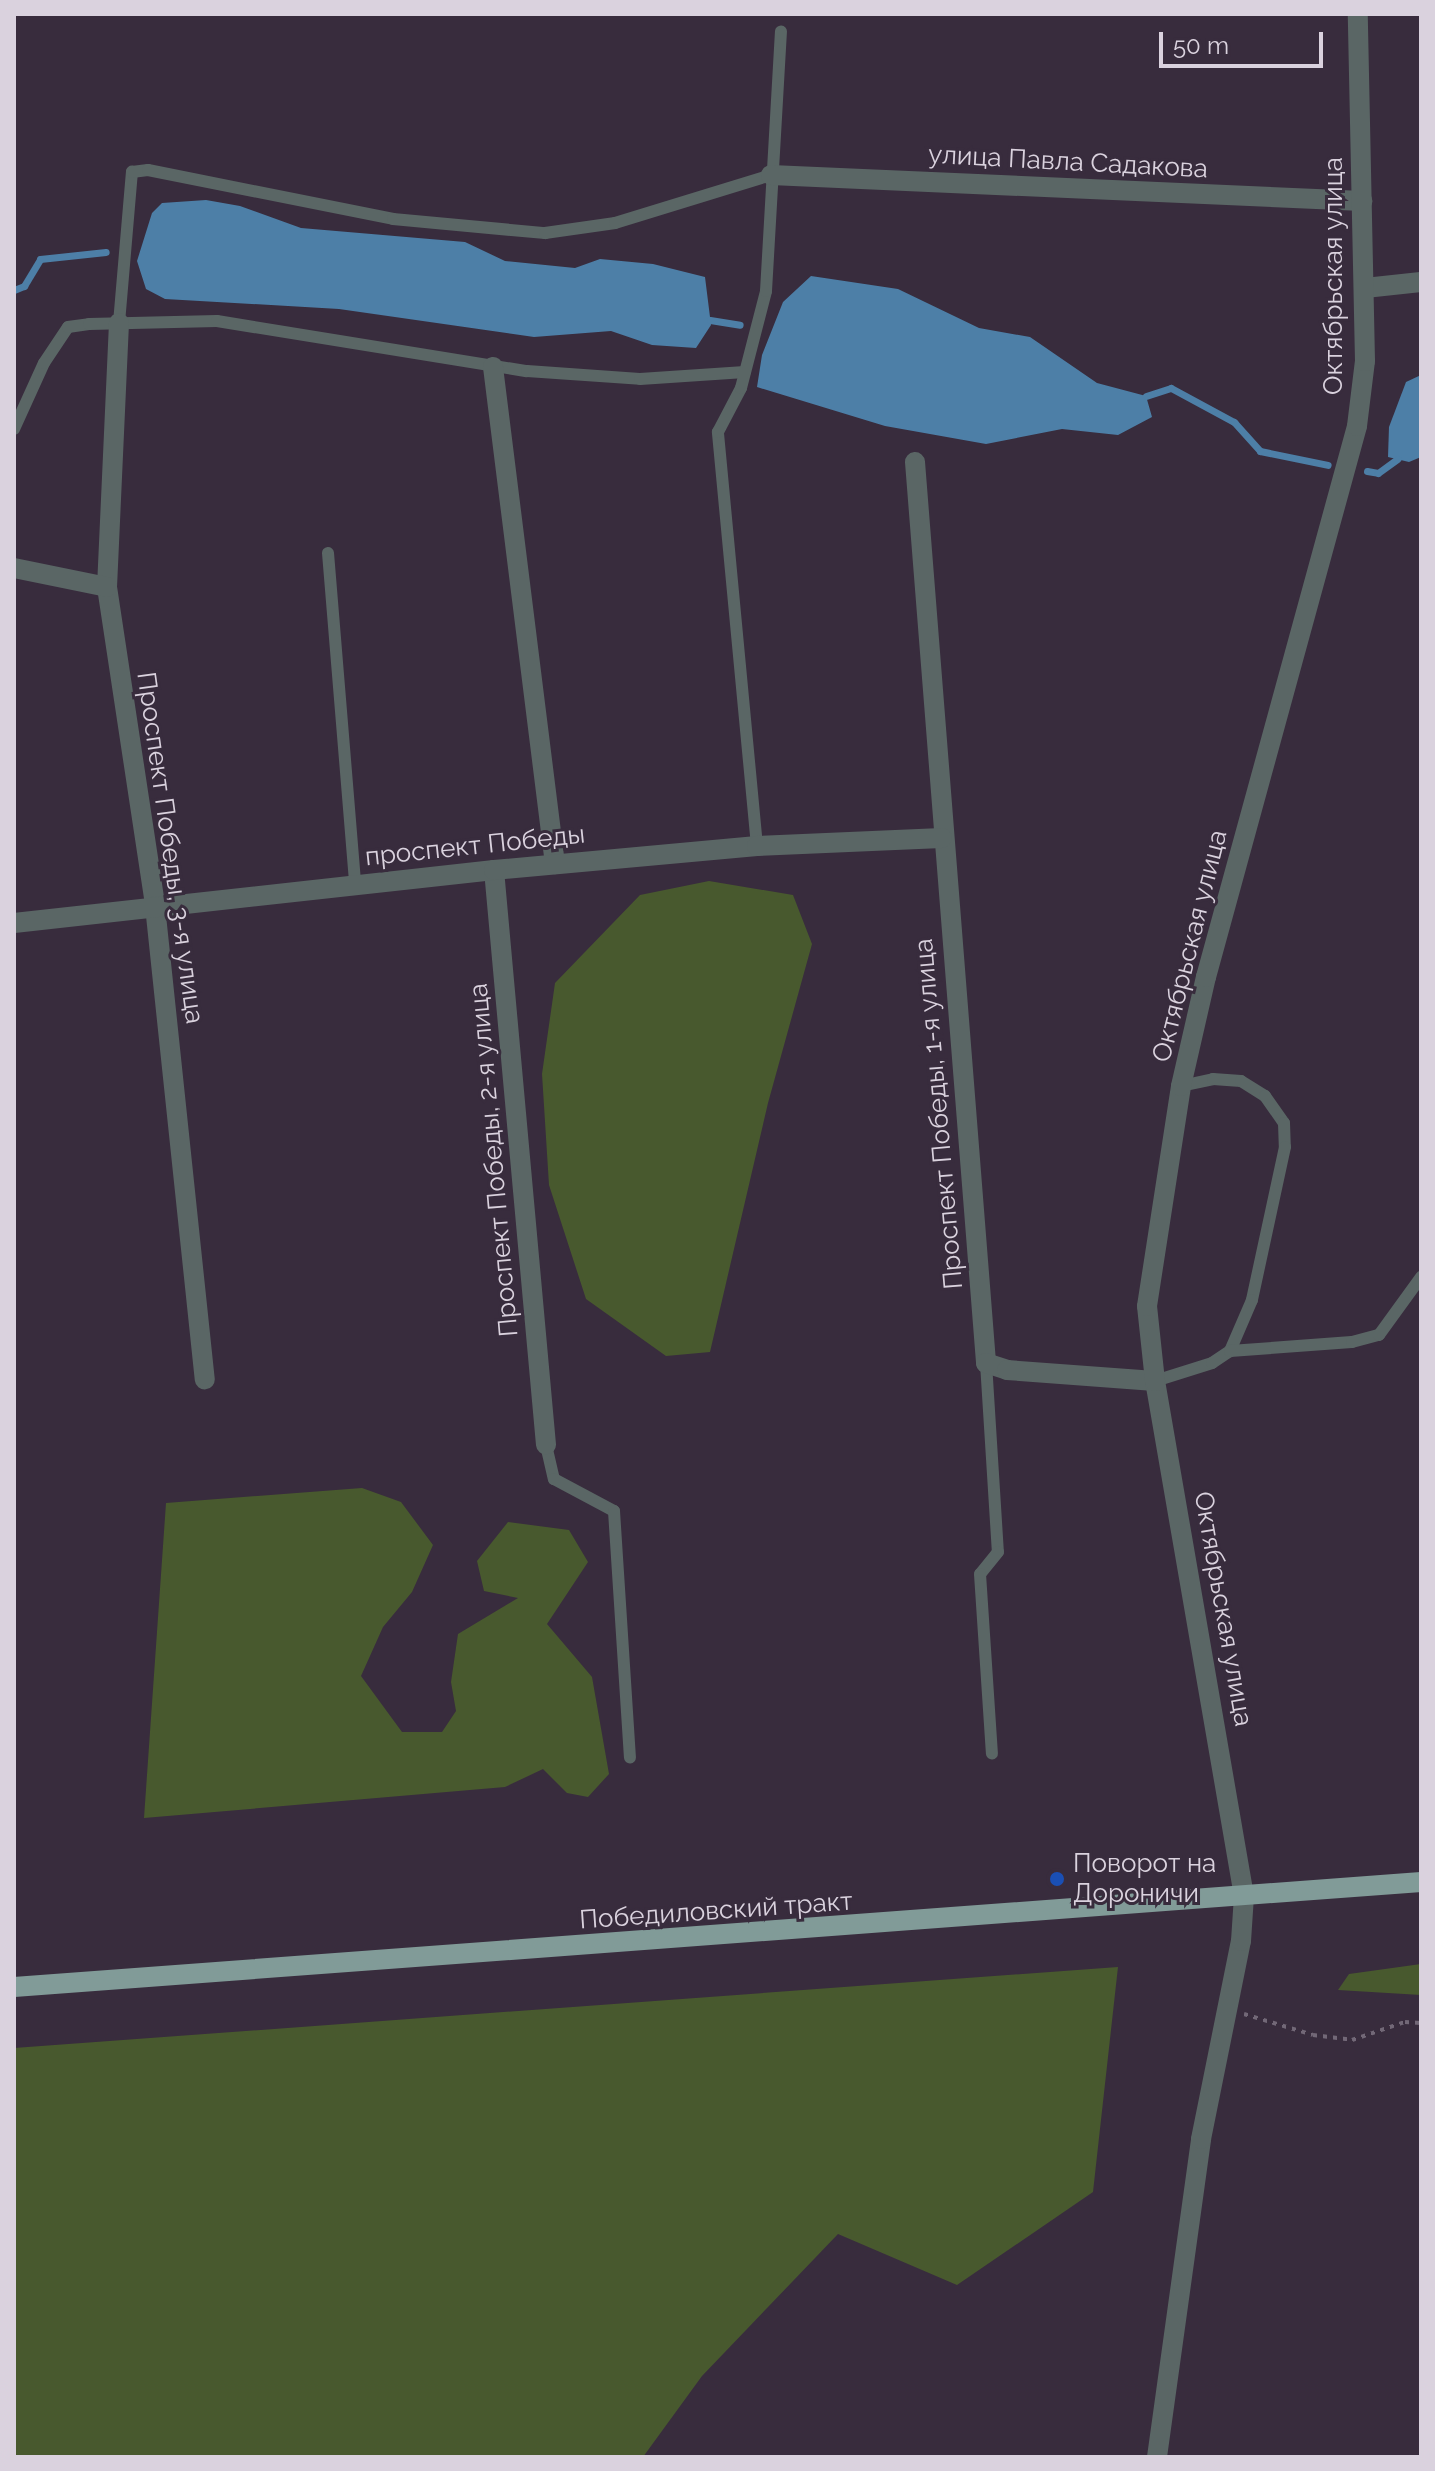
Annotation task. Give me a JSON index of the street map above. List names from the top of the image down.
{
  "streets": {
    "main road": ["Победиловский тракт"],
    "street": [
      "улица Павла Садакова",
      "Октябрьская улица",
      "проспект Победы",
      "Проспект Победы, 3-я улица",
      "Проспект Победы, 1-я улица",
      "Проспект Победы, 2-я улица"
    ]
  },
  "crossings": [
    ["улица Павла Садакова", "Октябрьская улица"],
    ["Октябрьская улица", "Победиловский тракт"],
    ["проспект Победы", "Проспект Победы, 3-я улица"],
    ["проспект Победы", "Проспект Победы, 1-я улица"],
    ["проспект Победы", "Проспект Победы, 2-я улица"]
  ],
  "places": ["Поворот на Дороничи"],
  "scale_bar": "50 m"
}
